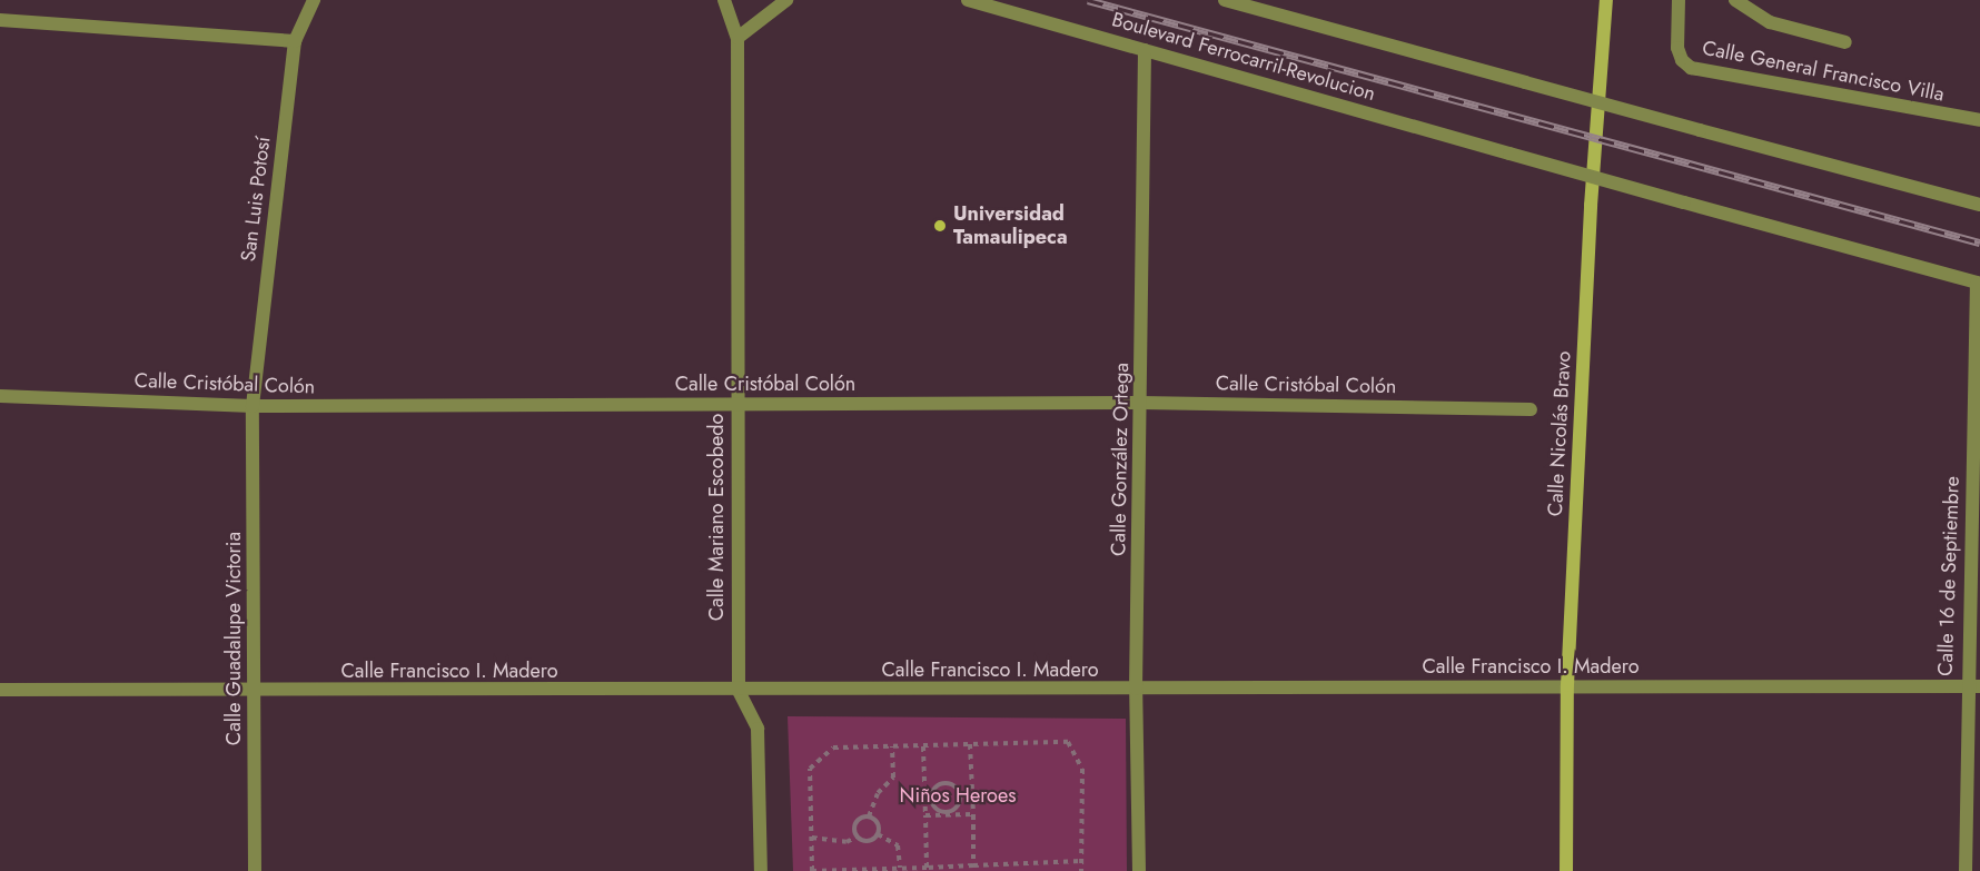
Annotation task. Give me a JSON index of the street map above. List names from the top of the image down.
{
  "streets": {
    "main road": ["Calle Nicolás Bravo"],
    "street": [
      "Boulevard Ferrocarril-Revolucion",
      "Calle General Francisco Villa",
      "San Luis Potosí",
      "Calle Cristóbal Colón",
      "Calle González Ortega",
      "Calle Mariano Escobedo",
      "Calle 16 de Septiembre",
      "Calle Guadalupe Victoria",
      "Calle Francisco I. Madero"
    ]
  },
  "crossings": [
    ["Boulevard Ferrocarril-Revolucion", "Calle González Ortega"],
    ["Boulevard Ferrocarril-Revolucion", "Calle 16 de Septiembre"],
    ["San Luis Potosí", "Calle Cristóbal Colón"],
    ["San Luis Potosí", "Calle Guadalupe Victoria"],
    ["Calle Cristóbal Colón", "Calle González Ortega"],
    ["Calle Cristóbal Colón", "Calle Mariano Escobedo"],
    ["Calle Cristóbal Colón", "Calle Guadalupe Victoria"],
    ["Calle Nicolás Bravo", "Calle Francisco I. Madero"],
    ["Calle González Ortega", "Calle Francisco I. Madero"],
    ["Calle Mariano Escobedo", "Calle Francisco I. Madero"],
    ["Calle 16 de Septiembre", "Calle Francisco I. Madero"],
    ["Calle Guadalupe Victoria", "Calle Francisco I. Madero"]
  ],
  "parks": ["Niños Heroes"],
  "places": ["Universidad Tamaulipeca"]
}
